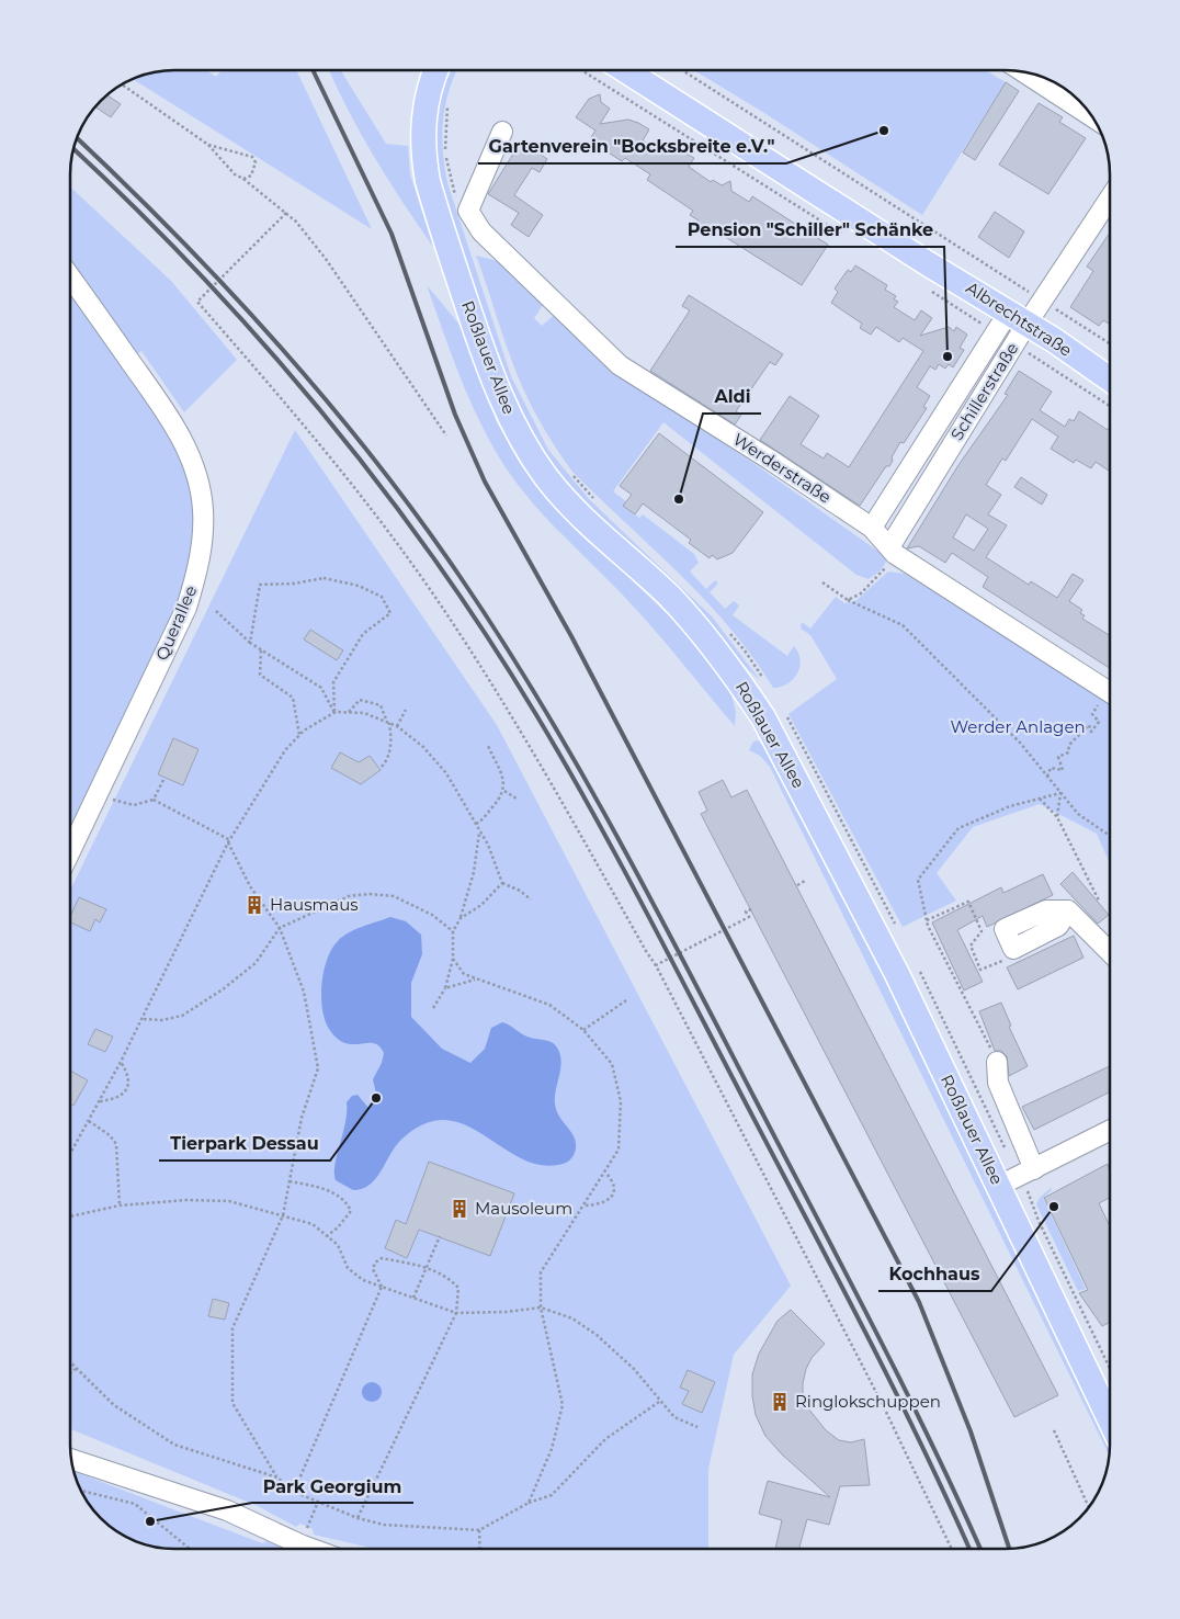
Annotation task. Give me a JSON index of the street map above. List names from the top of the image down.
{
  "streets": {
    "main road": ["Albrechtstraße", "Roßlauer Allee"],
    "street": ["Schillerstraße", "Werderstraße", "Querallee"]
  },
  "crossings": [
    ["Albrechtstraße", "Schillerstraße"],
    ["Schillerstraße", "Werderstraße"]
  ],
  "parks": ["Werder Anlagen"],
  "places": {
    "other": [
      "Gartenverein \"Bocksbreite e.V.\"",
      "Pension \"Schiller\" Schänke",
      "Aldi",
      "Tierpark Dessau",
      "Kochhaus",
      "Park Georgium"
    ],
    "building": ["Hausmaus", "Mausoleum", "Ringlokschuppen"]
  }
}
